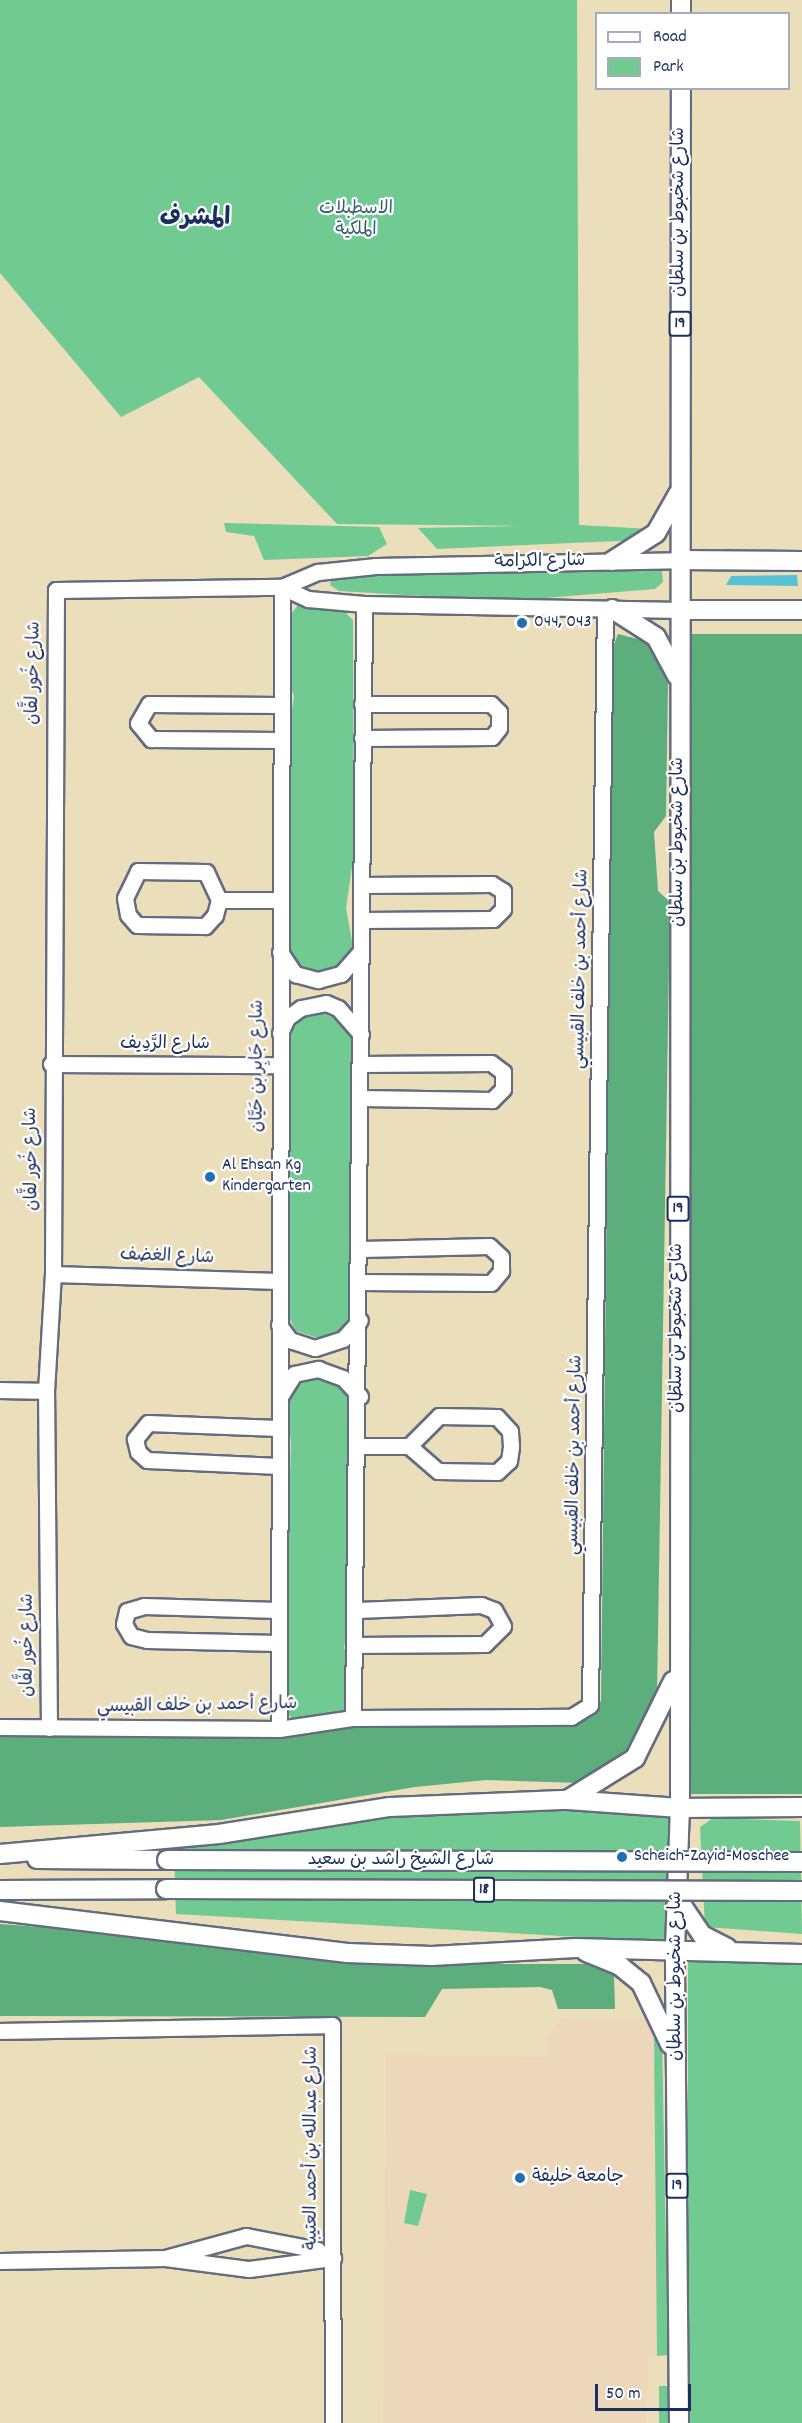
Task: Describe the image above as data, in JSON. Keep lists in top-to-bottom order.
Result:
{
  "streets": {
    "main road": [
      "شارع شخبوط بن سلطان",
      "19",
      "شارع الكرامة",
      "شارع الشيخ راشد بن سعيد",
      "18"
    ],
    "street": [
      "شارع خُور لفَّان",
      "شارع أحمد بن خلف القبيسي",
      "شارع الرَّدِيف",
      "شارع جَابِر بن حَيَّان",
      "شارع الغضف",
      "شارع عبدالله بن أحمد العتيبة"
    ]
  },
  "crossings": [
    ["شارع شخبوط بن سلطان", "شارع الكرامة"],
    ["شارع الكرامة", "شارع خُور لفَّان"],
    ["شارع الكرامة", "شارع أحمد بن خلف القبيسي"],
    ["شارع الكرامة", "شارع جَابِر بن حَيَّان"],
    ["شارع خُور لفَّان", "شارع أحمد بن خلف القبيسي"],
    ["شارع خُور لفَّان", "شارع الرَّدِيف"],
    ["شارع خُور لفَّان", "شارع الغضف"],
    ["شارع أحمد بن خلف القبيسي", "شارع جَابِر بن حَيَّان"],
    ["شارع الرَّدِيف", "شارع جَابِر بن حَيَّان"],
    ["شارع جَابِر بن حَيَّان", "شارع الغضف"]
  ],
  "districts": ["المشرف"],
  "parks": ["الاسطبلات الملكية"],
  "places": [
    "044, 043",
    "Al Ehsan Kg Kindergarten",
    "Scheich-Zayid-Moschee",
    "جامعة خليفة"
  ],
  "legend": ["Road", "Park"],
  "scale_bar": "50 m"
}
